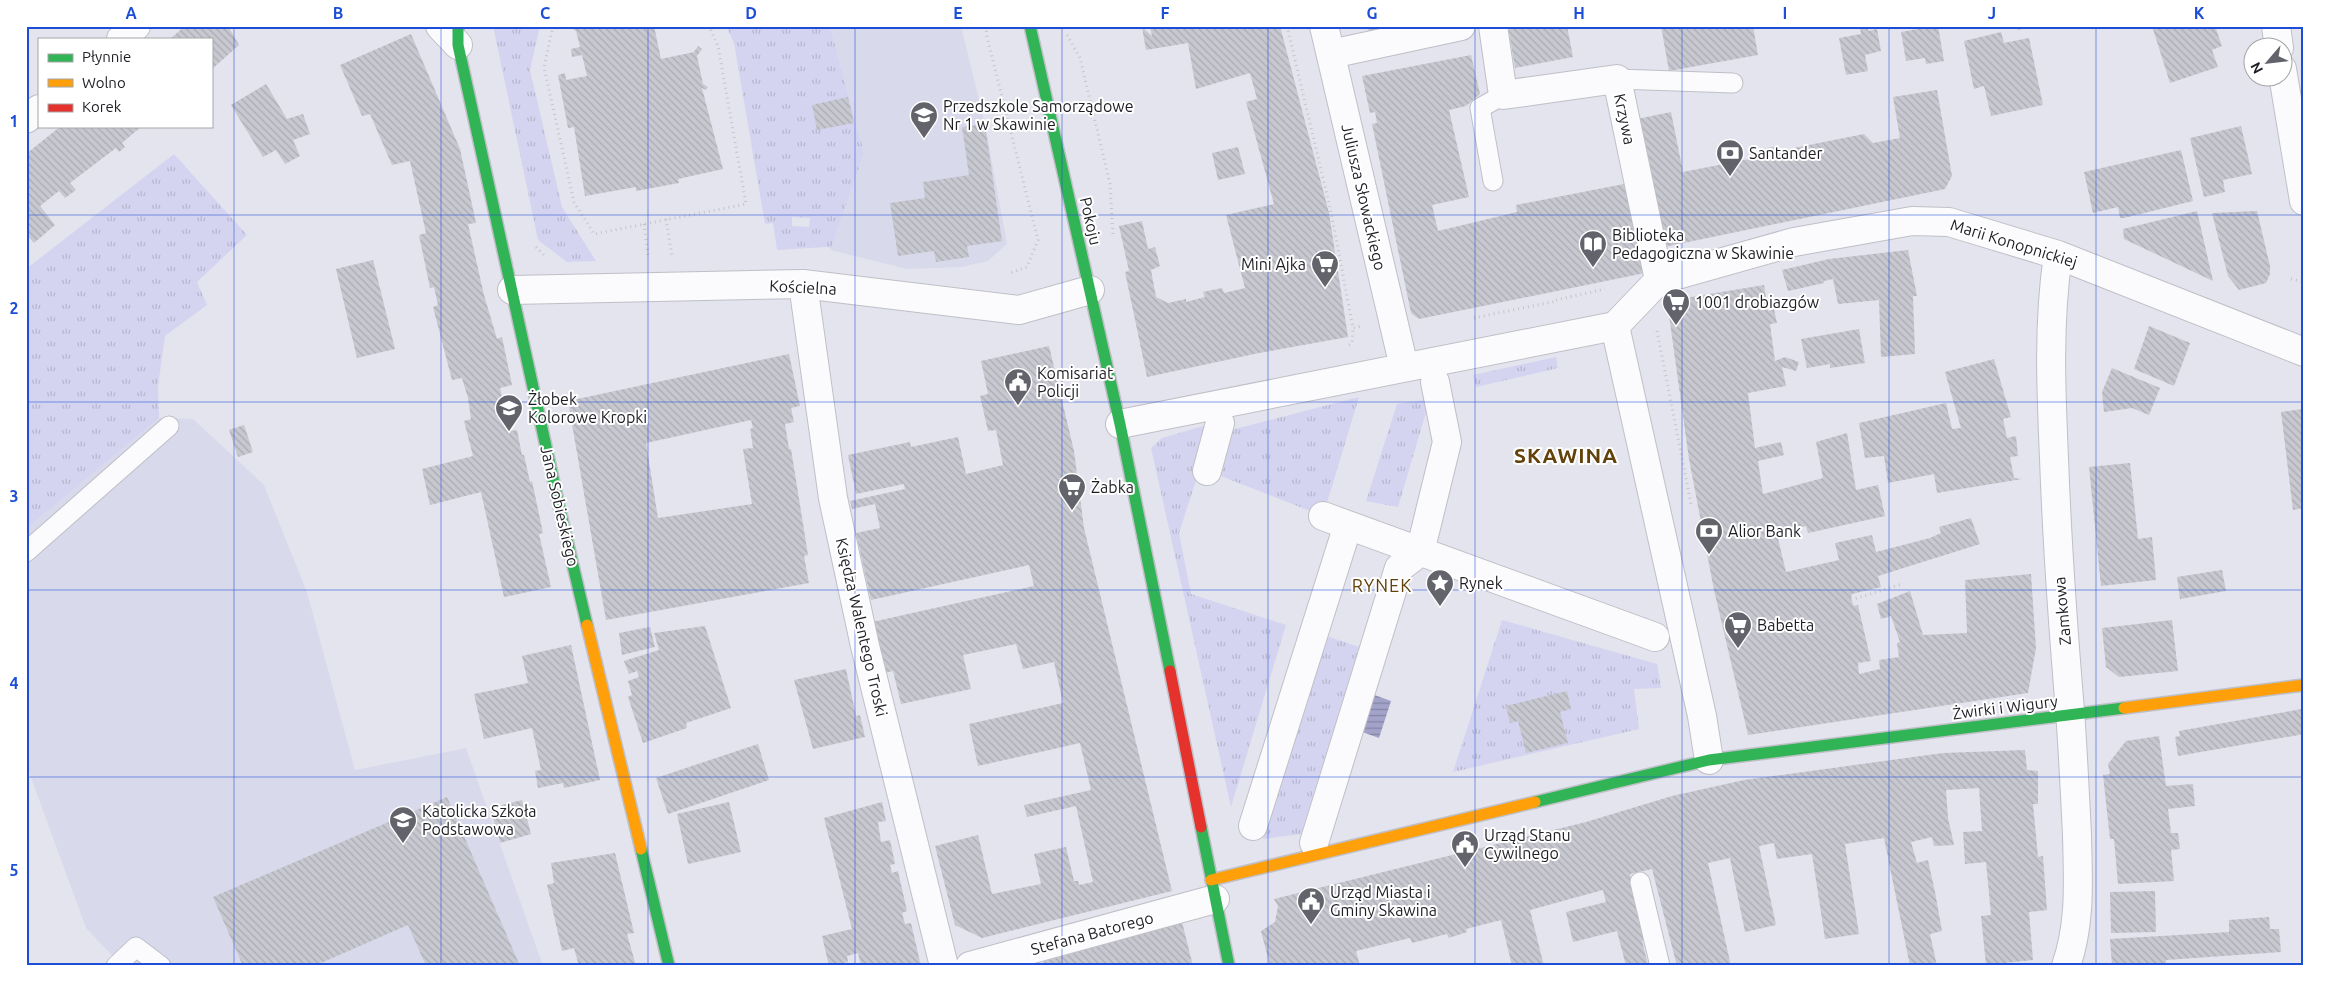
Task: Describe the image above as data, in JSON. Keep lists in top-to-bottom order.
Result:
{
  "streets": {
    "street": [
      "Krzywa",
      "Juliusza Słowackiego",
      "Pokoju",
      "Marii Konopnickiej",
      "Kościelna",
      "Jana Sobieskiego",
      "Zamkowa",
      "Księdza Walentego Troski",
      "Żwirki i Wigury",
      "Stefana Batorego"
    ]
  },
  "crossings": [
    ["Krzywa", "Marii Konopnickiej"],
    ["Pokoju", "Kościelna"],
    ["Marii Konopnickiej", "Zamkowa"],
    ["Kościelna", "Jana Sobieskiego"],
    ["Kościelna", "Księdza Walentego Troski"],
    ["Zamkowa", "Żwirki i Wigury"]
  ],
  "districts": ["SKAWINA", "RYNEK"],
  "places": {
    "school or university": ["Przedszkole Samorządowe Nr 1 w Skawinie", "Żłobek Kolorowe Kropki", "Katolicka Szkoła Podstawowa"],
    "bank": ["Santander", "Alior Bank"],
    "library": ["Biblioteka Pedagogiczna w Skawinie"],
    "supermarket": [
      "Mini Ajka",
      "1001 drobiazgów",
      "Żabka",
      "Babetta"
    ],
    "public building": ["Komisariat Policji", "Urząd Stanu Cywilnego", "Urząd Miasta i Gminy Skawina"],
    "place": ["Rynek"]
  },
  "legend": ["Płynnie", "Wolno", "Korek"],
  "north": "bottom left",
  "grid": {
    "columns": [
      "A",
      "B",
      "C",
      "D",
      "E",
      "F",
      "G",
      "H",
      "I",
      "J",
      "K"
    ],
    "rows": [
      "1",
      "2",
      "3",
      "4",
      "5"
    ]
  }
}
